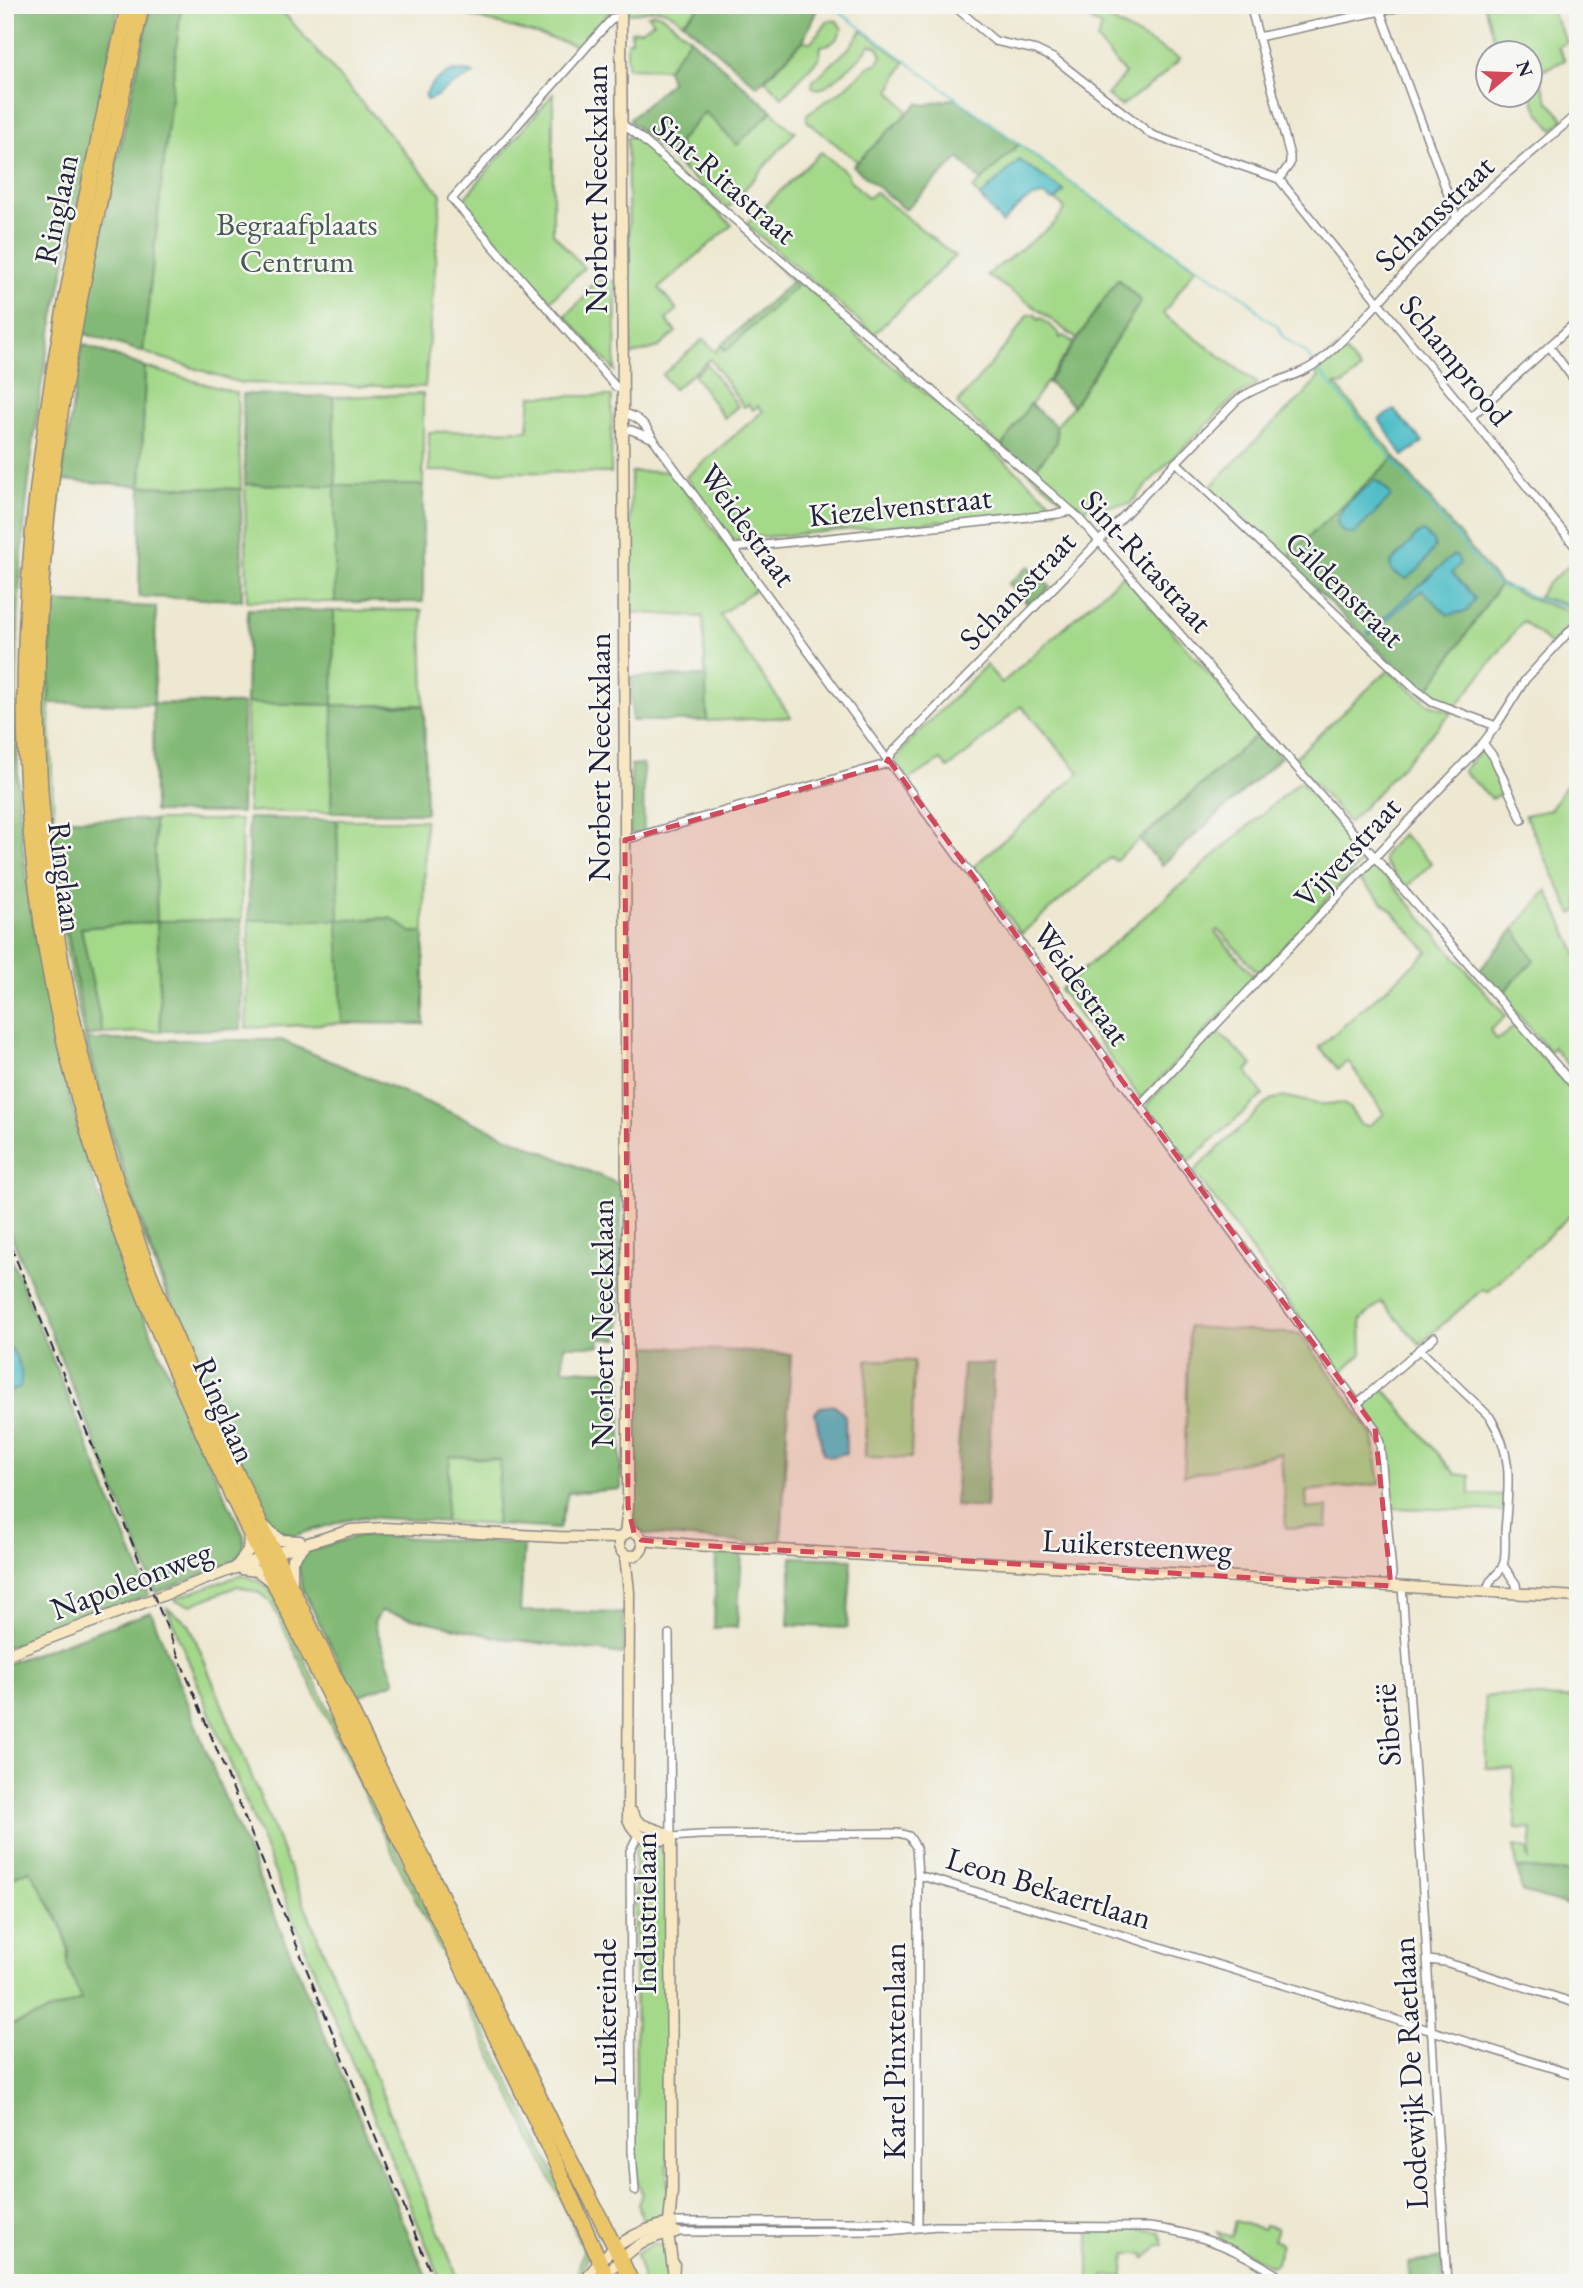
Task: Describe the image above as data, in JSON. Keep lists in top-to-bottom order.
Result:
{
  "streets": {
    "highway": ["Ringlaan"],
    "main road": [
      "Norbert Neeckxlaan",
      "Luikersteenweg",
      "Napoleonweg",
      "Industrielaan",
      "Luikereinde"
    ],
    "street": [
      "Sint-Ritastraat",
      "Schansstraat",
      "Schamprood",
      "Kiezelvenstraat",
      "Weidestraat",
      "Gildenstraat",
      "Vijverstraat",
      "Siberië",
      "Leon Bekaertlaan",
      "Karel Pinxtenlaan",
      "Lodewijk De Raetlaan"
    ]
  },
  "crossings": [
    ["Sint-Ritastraat", "Norbert Neeckxlaan"],
    ["Sint-Ritastraat", "Schansstraat"],
    ["Sint-Ritastraat", "Kiezelvenstraat"],
    ["Sint-Ritastraat", "Vijverstraat"],
    ["Norbert Neeckxlaan", "Schansstraat"],
    ["Norbert Neeckxlaan", "Weidestraat"],
    ["Norbert Neeckxlaan", "Luikersteenweg"],
    ["Norbert Neeckxlaan", "Luikereinde"],
    ["Ringlaan", "Luikersteenweg"],
    ["Ringlaan", "Napoleonweg"],
    ["Schansstraat", "Schamprood"],
    ["Schansstraat", "Weidestraat"],
    ["Schansstraat", "Gildenstraat"],
    ["Kiezelvenstraat", "Weidestraat"],
    ["Weidestraat", "Vijverstraat"],
    ["Weidestraat", "Luikersteenweg"],
    ["Weidestraat", "Siberië"],
    ["Gildenstraat", "Vijverstraat"],
    ["Luikersteenweg", "Napoleonweg"],
    ["Luikersteenweg", "Siberië"],
    ["Siberië", "Lodewijk De Raetlaan"],
    ["Leon Bekaertlaan", "Industrielaan"],
    ["Leon Bekaertlaan", "Karel Pinxtenlaan"],
    ["Leon Bekaertlaan", "Lodewijk De Raetlaan"]
  ],
  "parks": ["Begraafplaats Centrum"],
  "north": "right"
}
